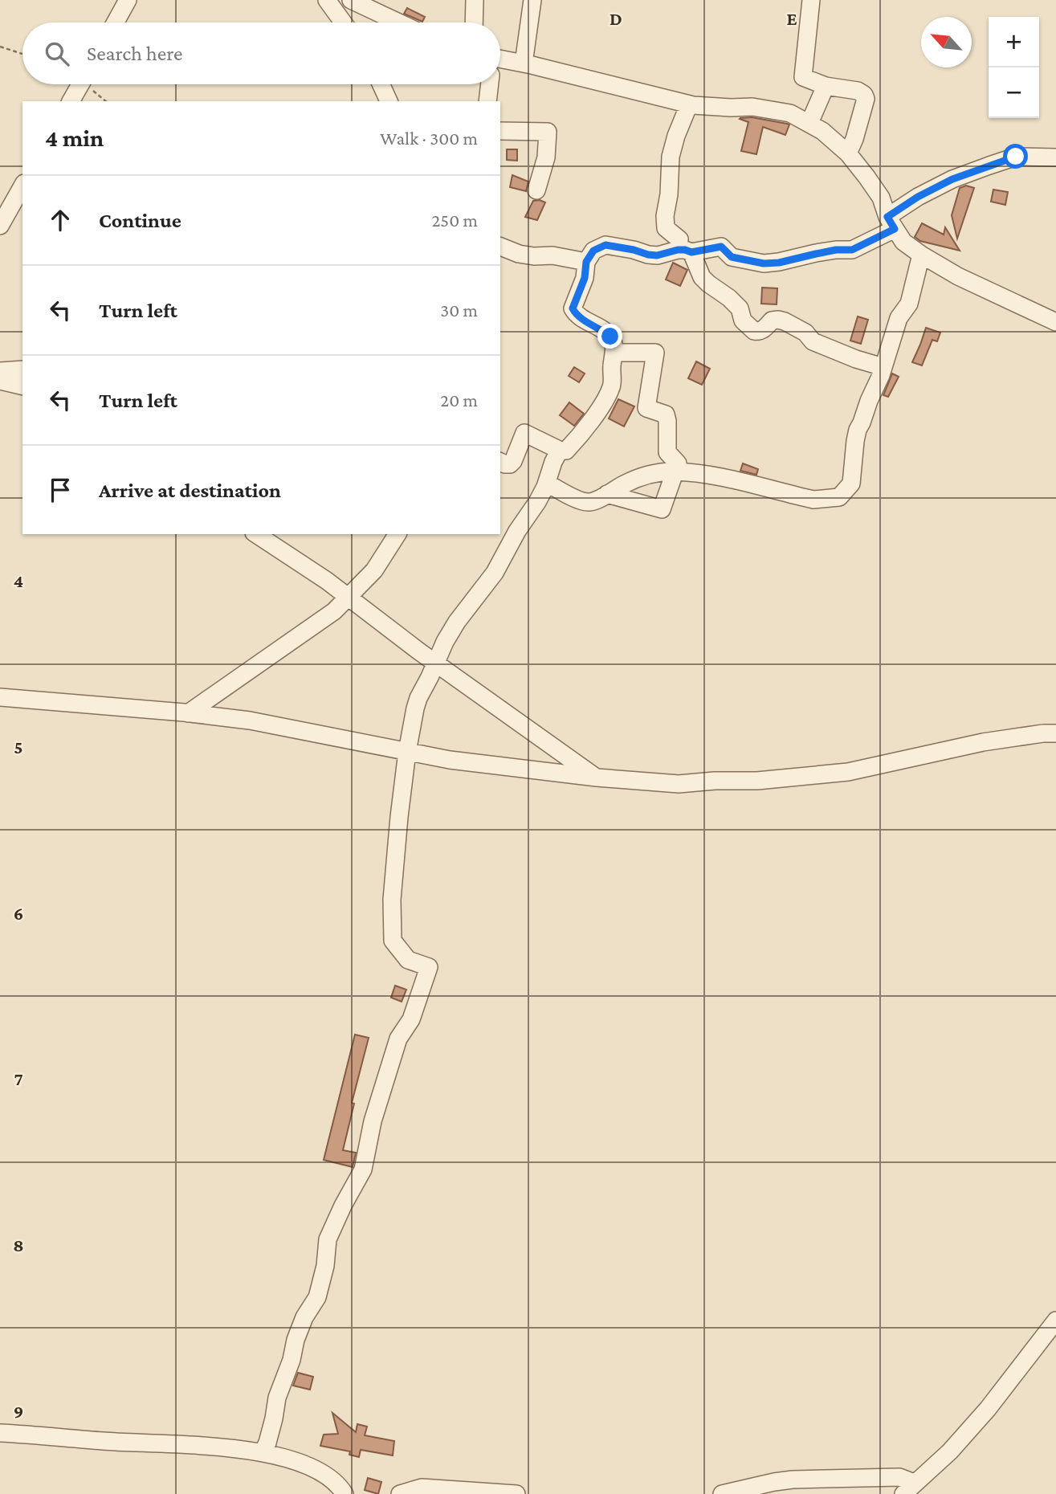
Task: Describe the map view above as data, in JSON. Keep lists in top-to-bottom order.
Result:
{
  "north": "top left",
  "page": {
    "map_buttons": ["+", "−"],
    "search": "Search here",
    "heading": ["4 min", "Walk · 300 m"],
    "list": [
      ["Continue", "250 m"],
      ["Turn left", "30 m"],
      ["Turn left", "20 m"],
      "Arrive at destination"
    ]
  },
  "grid": {
    "columns": ["D", "E"],
    "rows": [
      "4",
      "5",
      "6",
      "7",
      "8",
      "9"
    ]
  }
}
